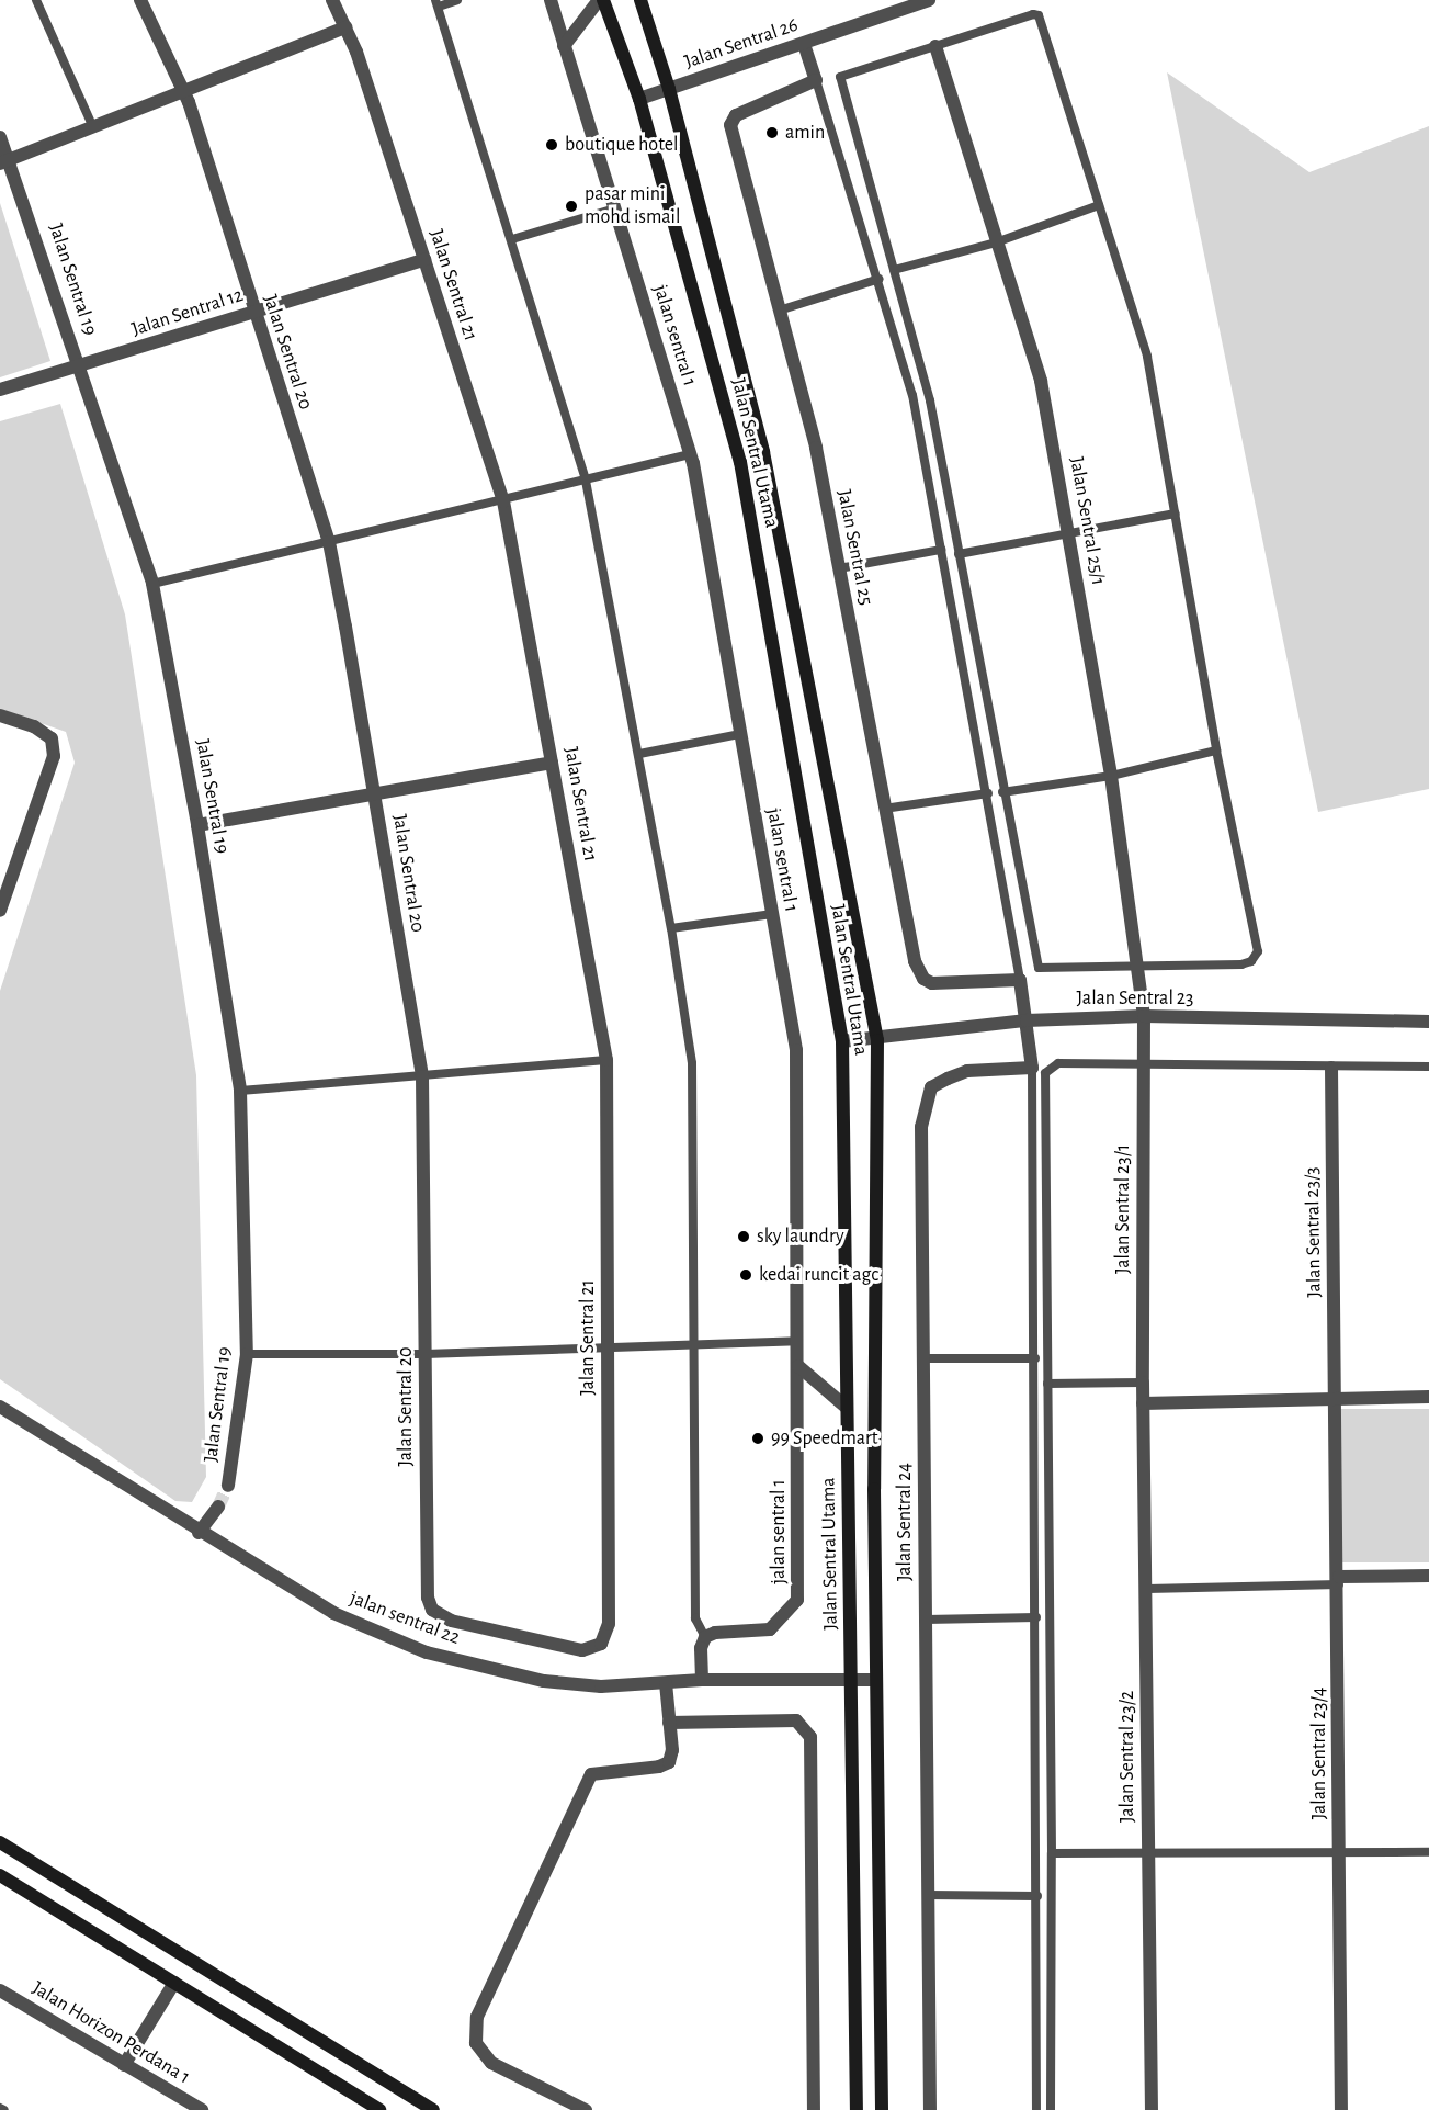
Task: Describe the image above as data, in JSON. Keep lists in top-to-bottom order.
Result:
{
  "streets": {
    "street": [
      "Jalan Sentral 26",
      "Jalan Sentral 19",
      "Jalan Sentral 21",
      "Jalan Sentral 12",
      "jalan sentral 1",
      "Jalan Sentral 20",
      "Jalan Sentral Utama",
      "Jalan Sentral 25/1",
      "Jalan Sentral 25",
      "Jalan Sentral 23",
      "Jalan Sentral 23/1",
      "Jalan Sentral 23/3",
      "Jalan Sentral 24",
      "jalan sentral 22",
      "Jalan Sentral 23/4",
      "Jalan Sentral 23/2",
      "Jalan Horizon Perdana 1"
    ]
  },
  "crossings": [
    ["Jalan Sentral 26", "Jalan Sentral Utama"],
    ["Jalan Sentral 19", "Jalan Sentral 12"],
    ["Jalan Sentral 21", "Jalan Sentral 12"],
    ["Jalan Sentral 21", "Jalan Sentral 20"],
    ["Jalan Sentral 12", "Jalan Sentral 20"],
    ["Jalan Sentral Utama", "Jalan Sentral 23"],
    ["Jalan Sentral Utama", "jalan sentral 22"],
    ["Jalan Sentral 25/1", "Jalan Sentral 23"],
    ["Jalan Sentral 25/1", "Jalan Sentral 23/1"],
    ["Jalan Sentral 23", "Jalan Sentral 23/1"],
    ["Jalan Sentral 23/1", "Jalan Sentral 23/2"],
    ["Jalan Sentral 23/3", "Jalan Sentral 23/4"]
  ],
  "places": [
    "amin",
    "boutique hotel",
    "pasar mini mohd ismail",
    "sky laundry",
    "kedai runcit agc",
    "99 Speedmart"
  ]
}
